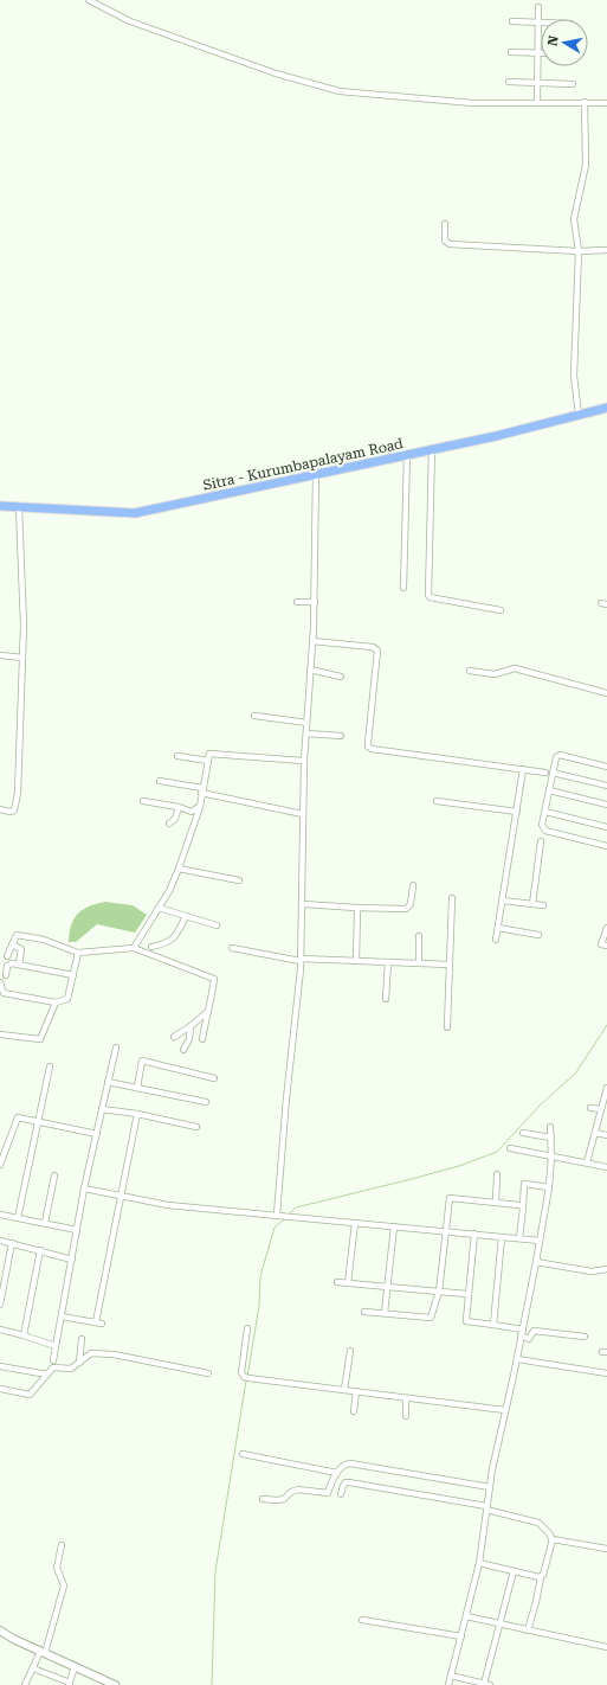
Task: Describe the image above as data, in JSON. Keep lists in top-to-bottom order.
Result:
{
  "streets": {
    "main road": ["Sitra - Kurumbapalayam Road"]
  },
  "north": "left"
}
